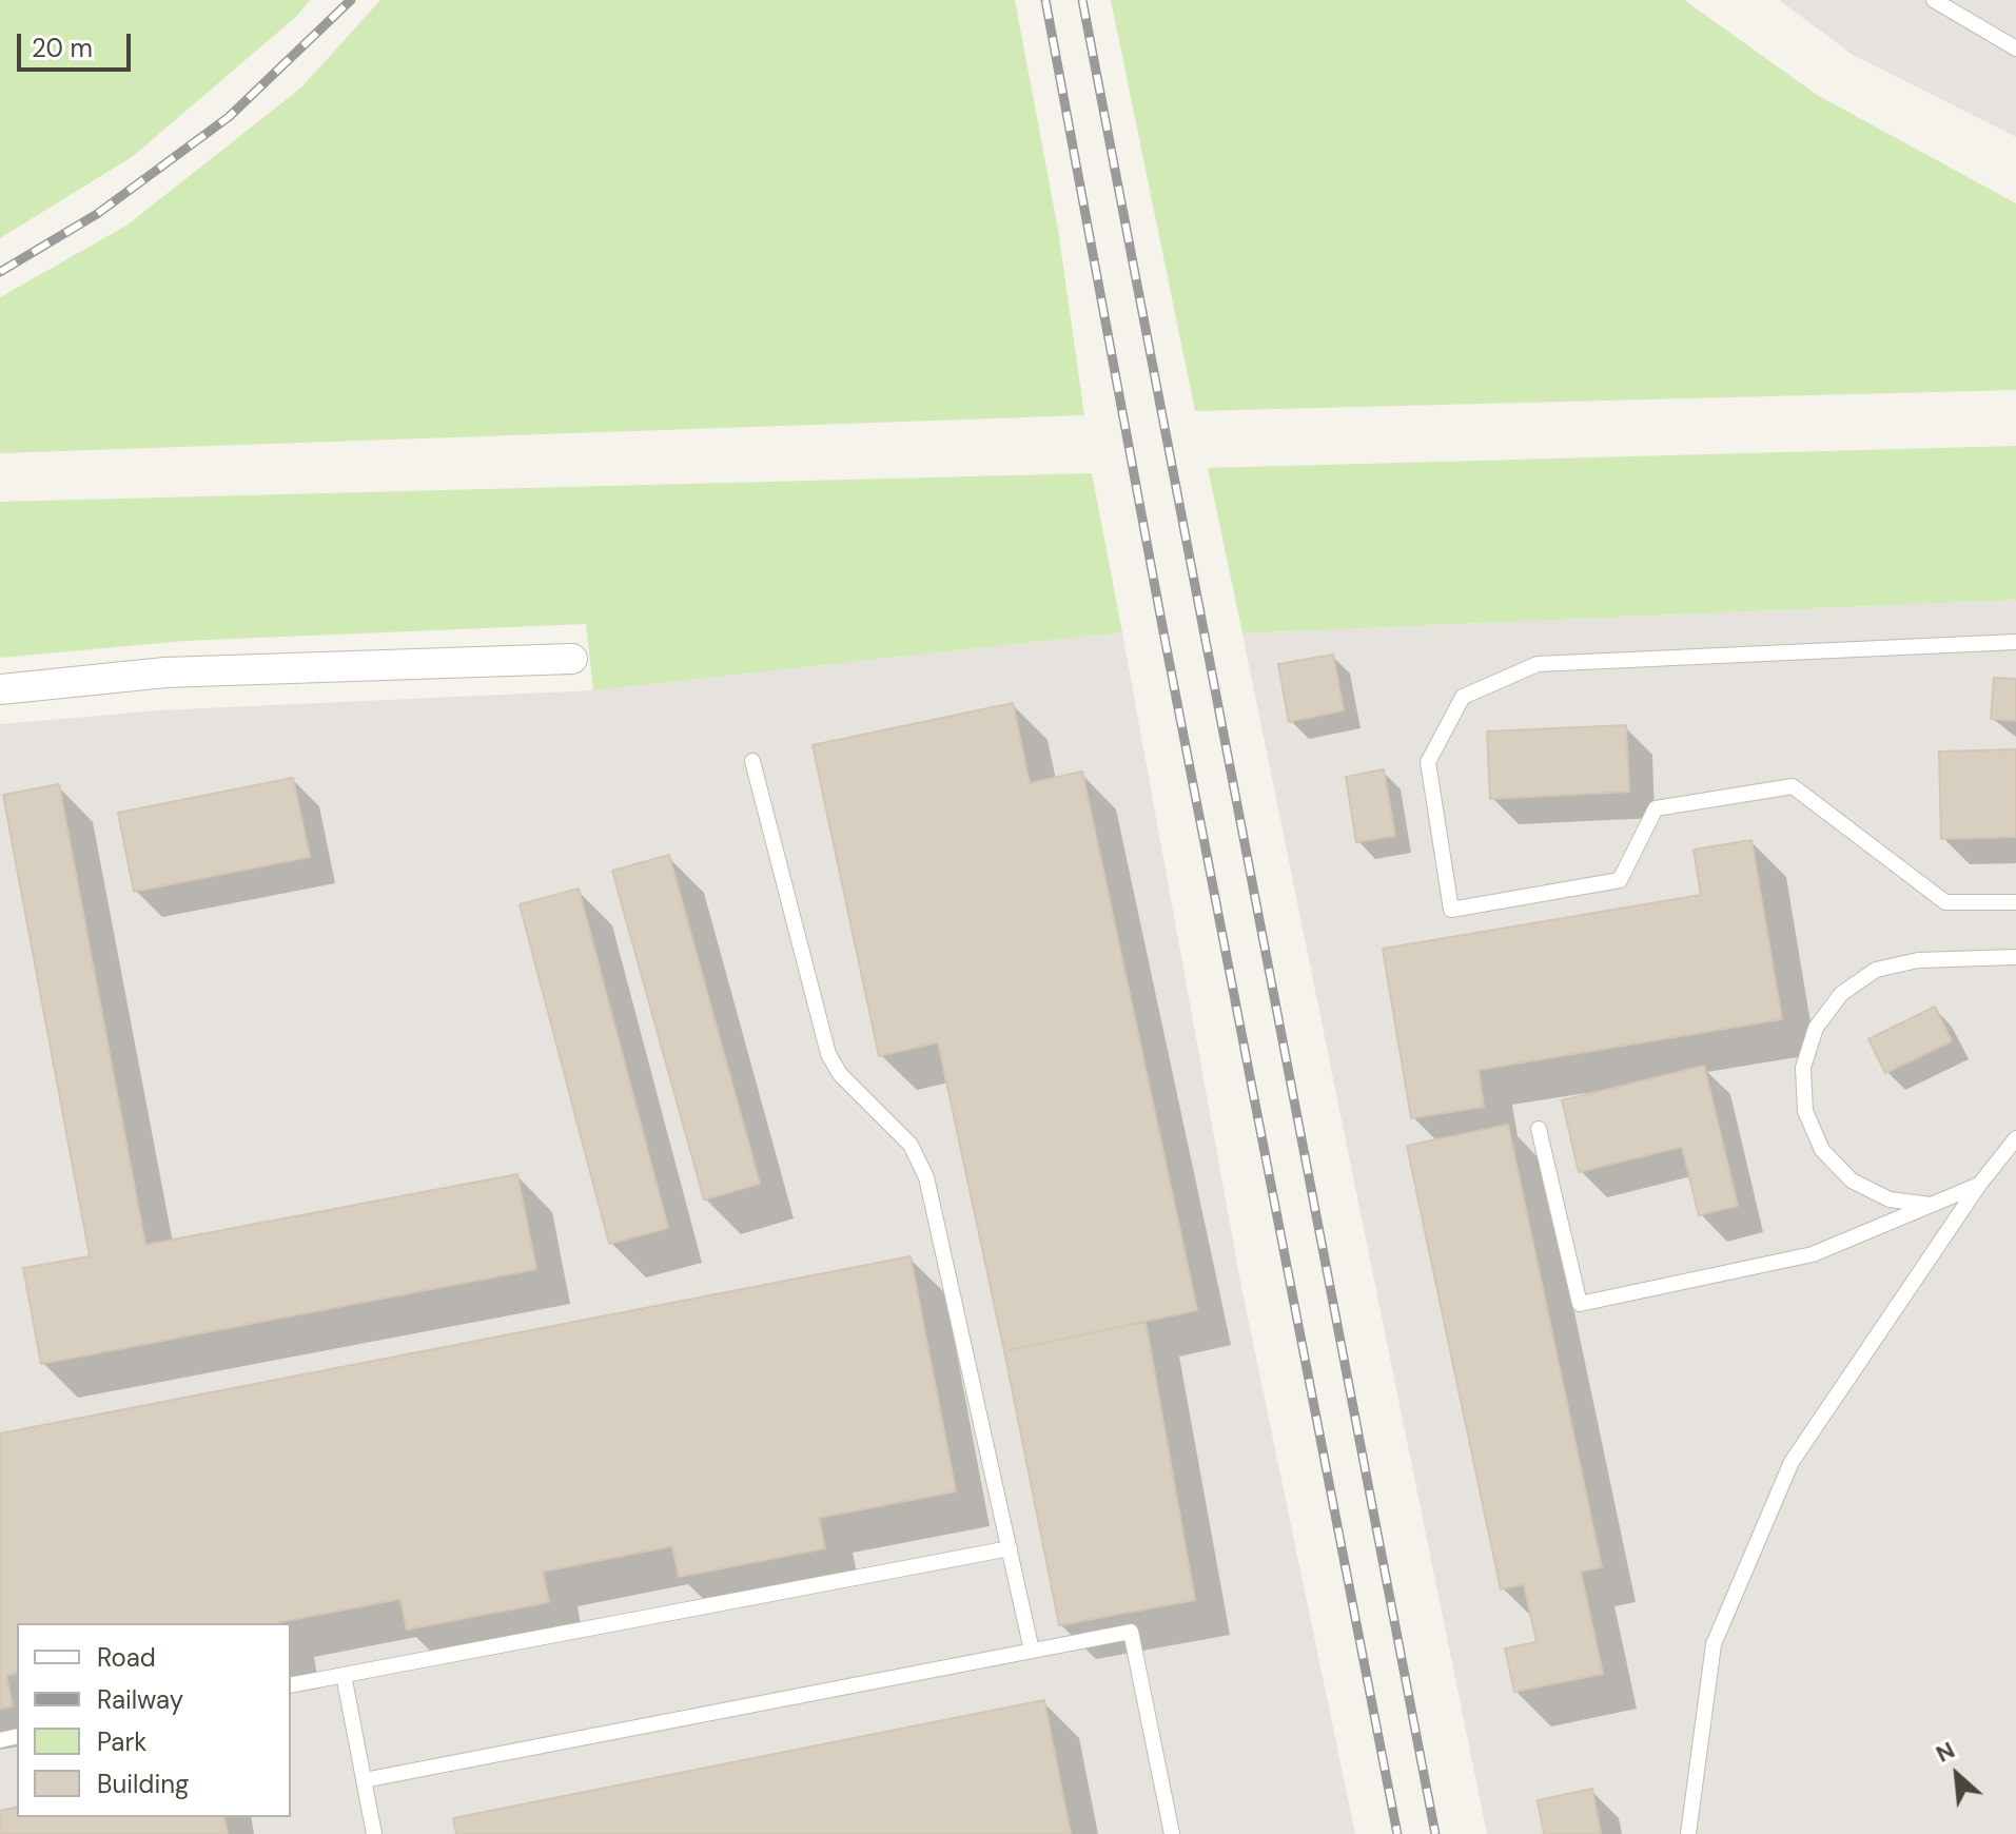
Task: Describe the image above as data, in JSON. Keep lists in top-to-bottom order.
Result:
{
  "legend": [
    "Road",
    "Railway",
    "Park",
    "Building"
  ],
  "scale_bar": "20 m",
  "north": "top left"
}
